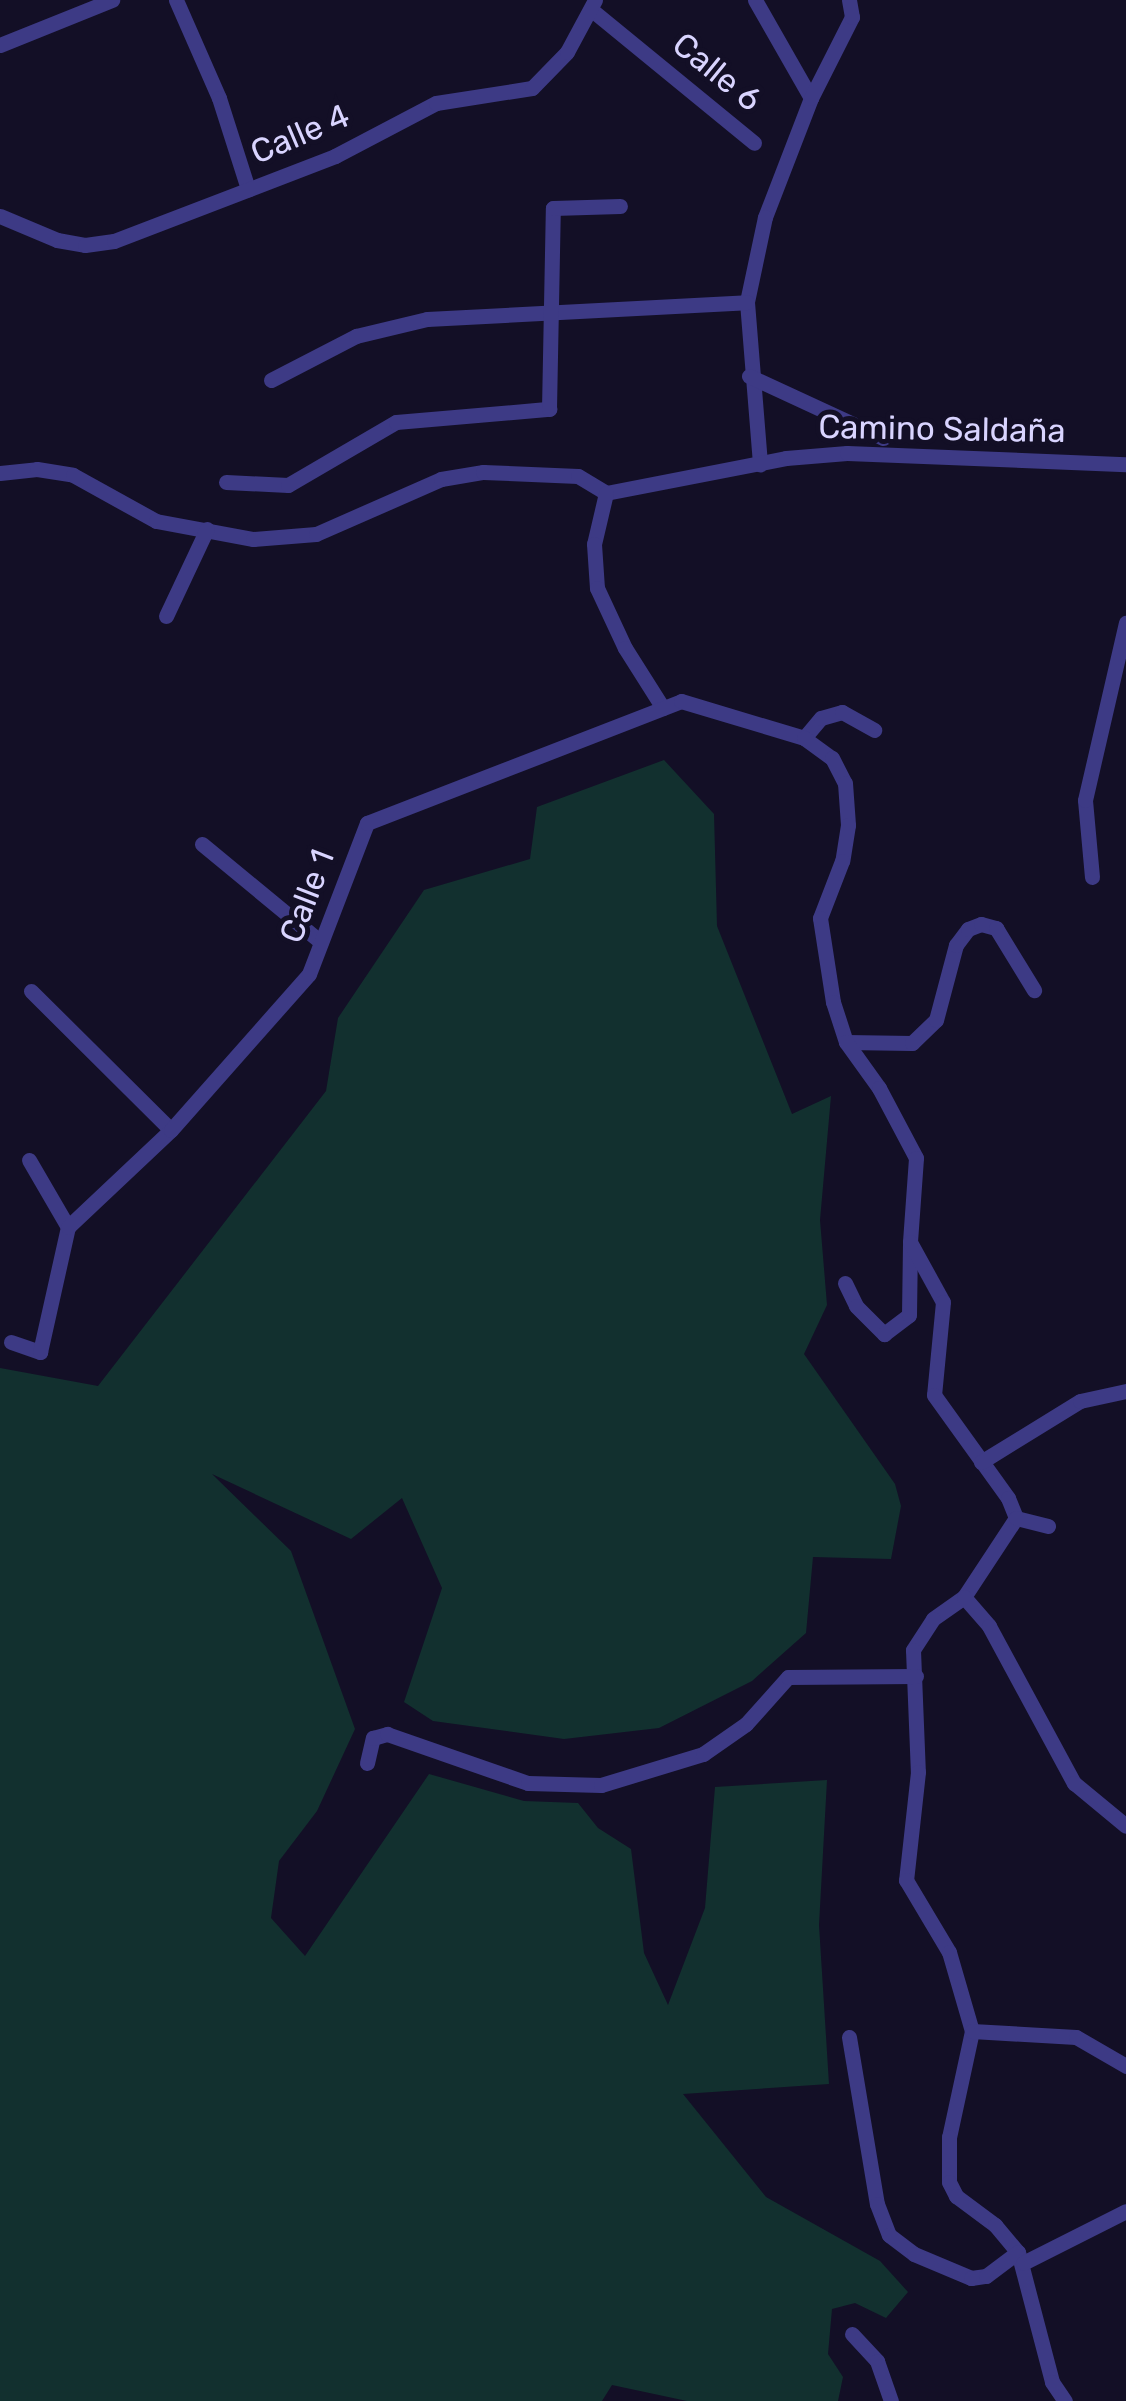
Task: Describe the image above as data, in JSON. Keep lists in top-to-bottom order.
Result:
{
  "streets": {
    "street": [
      "Calle 6",
      "Calle 4",
      "Camino Saldaña",
      "Calle 1"
    ]
  },
  "crossings": [
    ["Calle 6", "Calle 4"]
  ]
}
